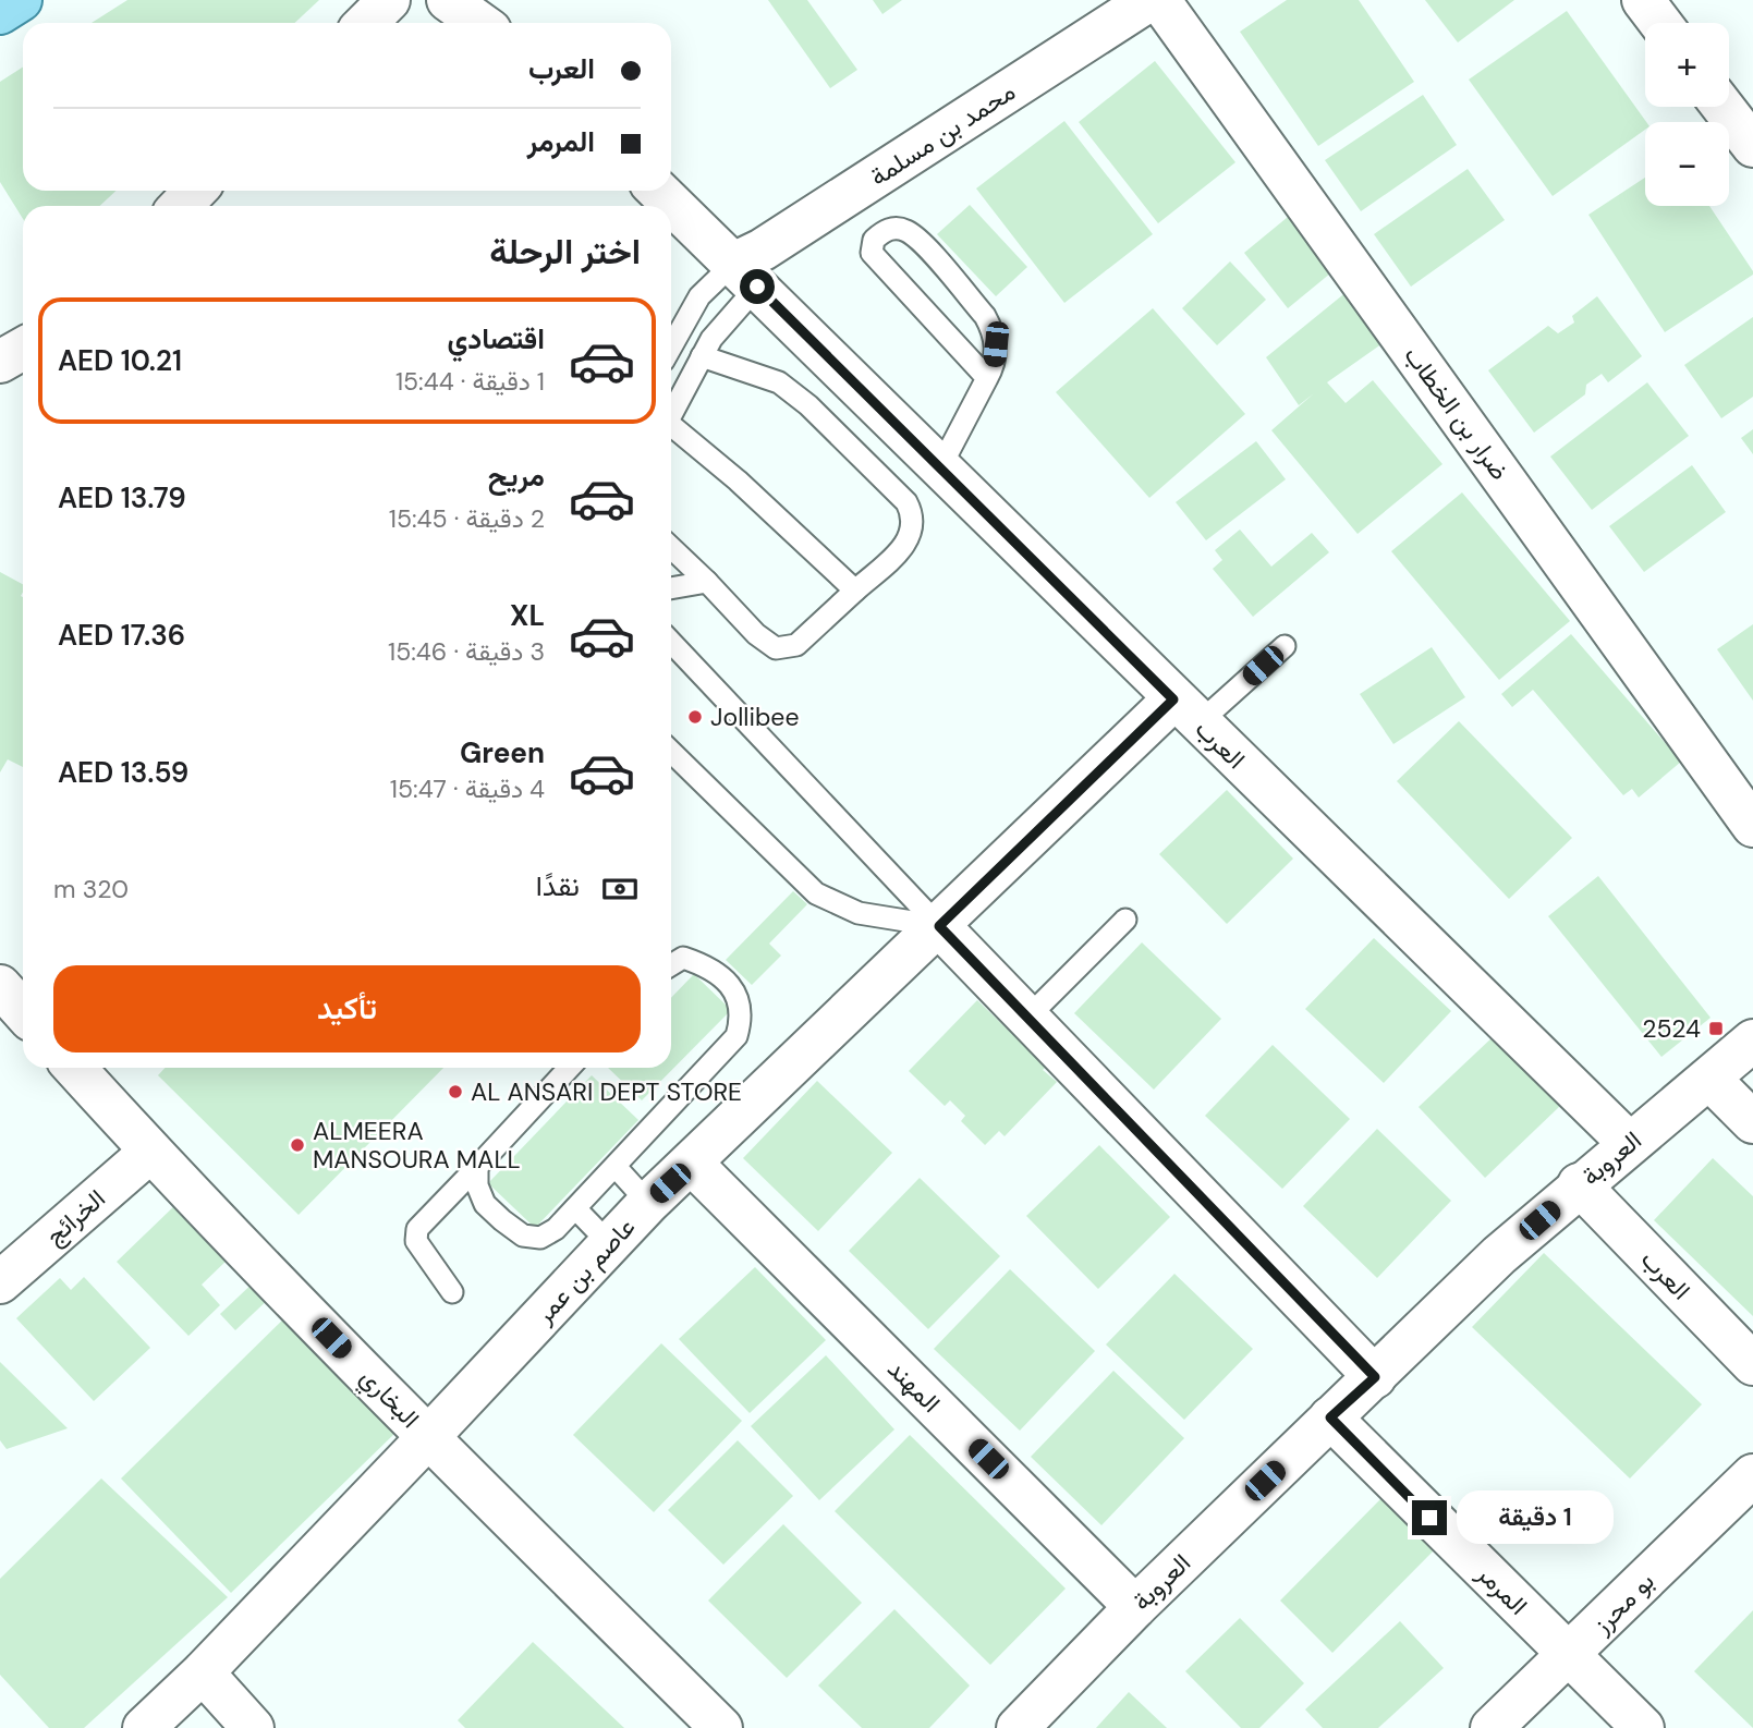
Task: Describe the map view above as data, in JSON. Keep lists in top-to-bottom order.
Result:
{
  "streets": {
    "street": [
      "محمد بن مسلمة",
      "ضرار بن الخطاب",
      "العرب",
      "العروبة",
      "الخرائج",
      "عاصم بن عمر",
      "المهند",
      "البخاري",
      "المرمر",
      "بو محرز"
    ]
  },
  "crossings": [
    ["محمد بن مسلمة", "العرب"],
    ["العرب", "العروبة"],
    ["العرب", "عاصم بن عمر"],
    ["العروبة", "المهند"],
    ["العروبة", "المرمر"],
    ["الخرائج", "البخاري"],
    ["عاصم بن عمر", "المهند"],
    ["عاصم بن عمر", "البخاري"],
    ["المرمر", "بو محرز"]
  ],
  "places": {
    "other": ["Jollibee", "AL ANSARI DEPT STORE", "ALMEERA MANSOURA MALL"],
    "transit": ["2524"]
  },
  "page": {
    "map_buttons": ["+", "−"],
    "banner": ["العرب", "المرمر"],
    "heading": "اختر الرحلة",
    "list": [
      {
        "name": "اقتصادي",
        "note": "1 دقيقة · 15:44",
        "value": "AED 10.21"
      },
      {
        "name": "مريح",
        "note": "2 دقيقة · 15:45",
        "value": "AED 13.79"
      },
      {
        "name": "XL",
        "note": "3 دقيقة · 15:46",
        "value": "AED 17.36"
      },
      {
        "name": "Green",
        "note": "4 دقيقة · 15:47",
        "value": "AED 13.59"
      }
    ],
    "pay": ["نقدًا", "320 m"],
    "buttons": "تأكيد",
    "bubble": "1 دقيقة"
  }
}
